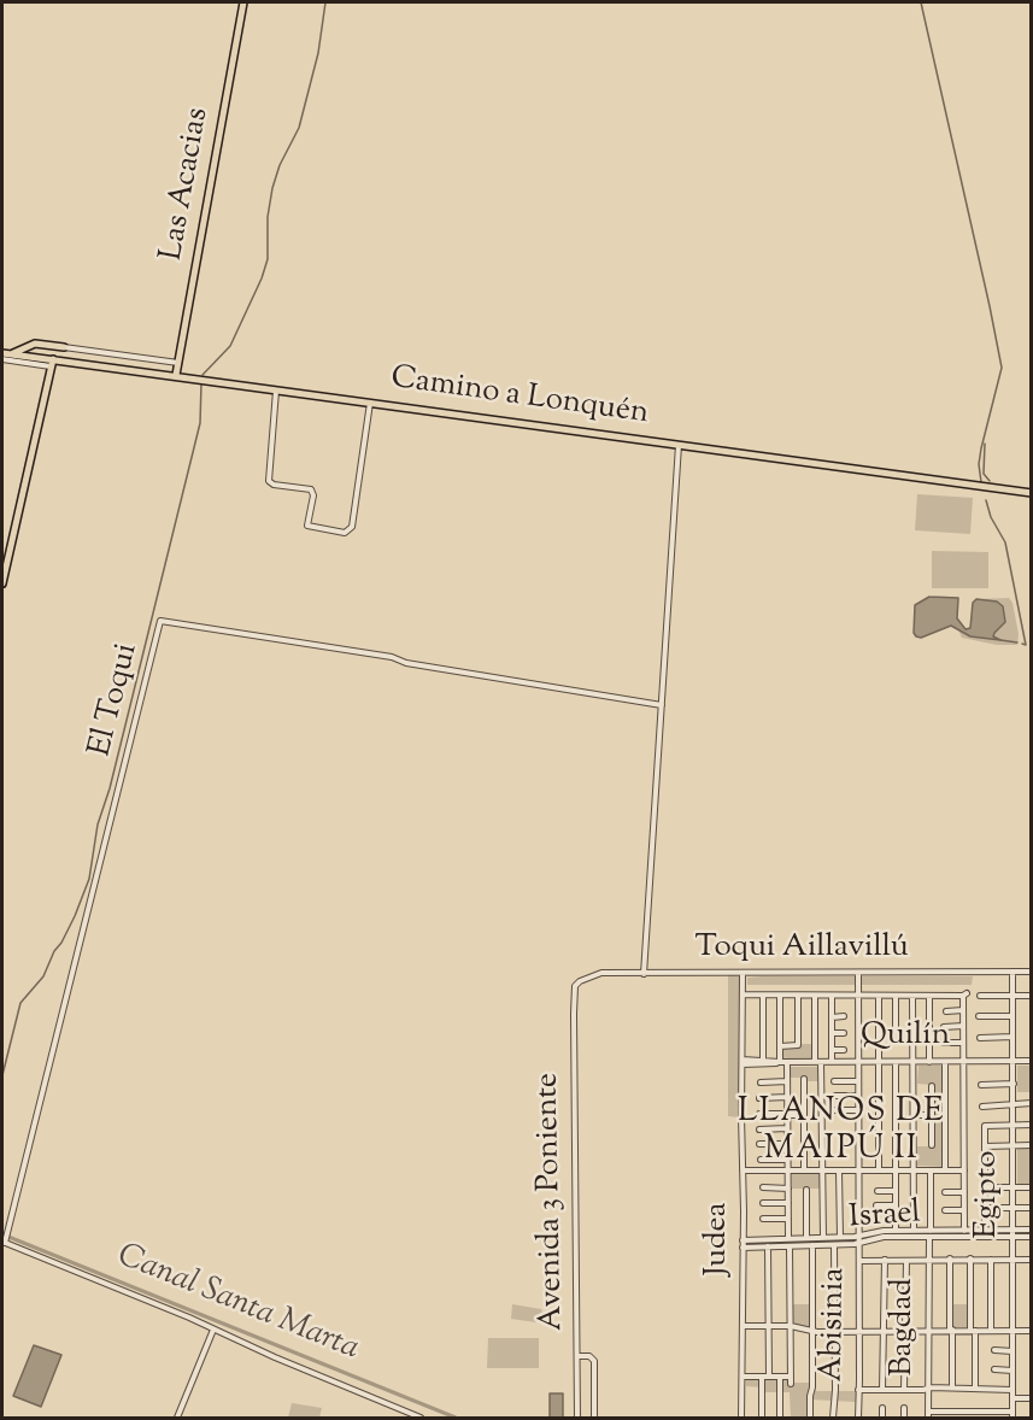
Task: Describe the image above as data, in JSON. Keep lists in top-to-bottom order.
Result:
{
  "streets": {
    "main road": ["Las Acacias", "Camino a Lonquén"],
    "street": [
      "El Toqui",
      "Toqui Aillavillú",
      "Quilín",
      "Egipto",
      "Avenida 3 Poniente",
      "Israel",
      "Judea",
      "Abisinia",
      "Bagdad"
    ]
  },
  "crossings": [
    ["Las Acacias", "Camino a Lonquén"],
    ["Toqui Aillavillú", "Egipto"],
    ["Toqui Aillavillú", "Avenida 3 Poniente"],
    ["Toqui Aillavillú", "Judea"],
    ["Toqui Aillavillú", "Abisinia"],
    ["Quilín", "Egipto"],
    ["Quilín", "Judea"],
    ["Quilín", "Abisinia"],
    ["Egipto", "Israel"],
    ["Israel", "Judea"],
    ["Israel", "Abisinia"],
    ["Israel", "Bagdad"]
  ],
  "districts": ["LLANOS DE MAIPÚ II"],
  "water": ["Canal Santa Marta"]
}
